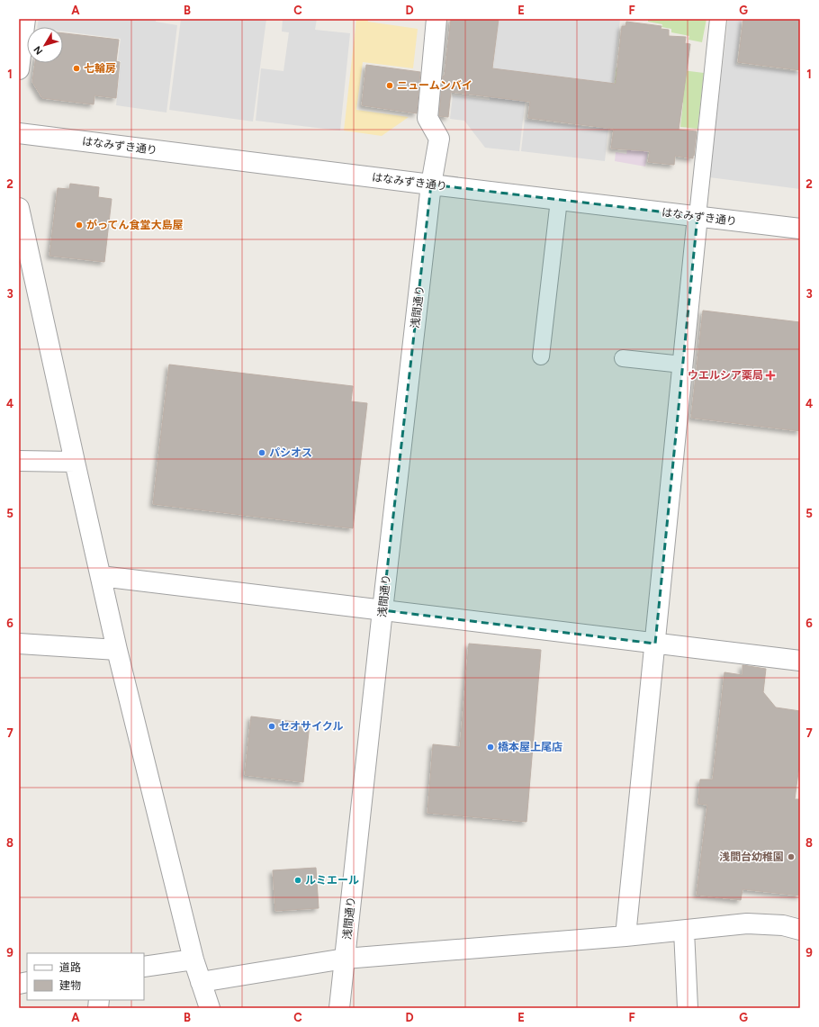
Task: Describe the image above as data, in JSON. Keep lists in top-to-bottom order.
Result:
{
  "streets": {
    "street": ["はなみずき通り", "浅間通り"]
  },
  "crossings": [
    ["はなみずき通り", "浅間通り"]
  ],
  "places": {
    "other": [
      "七輪房",
      "ニュームンバイ",
      "がってん食堂大島屋",
      "パシオス",
      "セオサイクル",
      "橋本屋上尾店",
      "浅間台幼稚園",
      "ルミエール"
    ],
    "health": ["ウエルシア薬局"]
  },
  "legend": ["道路", "建物"],
  "north": "bottom left",
  "grid": {
    "columns": [
      "A",
      "B",
      "C",
      "D",
      "E",
      "F",
      "G"
    ],
    "rows": [
      "1",
      "2",
      "3",
      "4",
      "5",
      "6",
      "7",
      "8",
      "9"
    ]
  }
}
